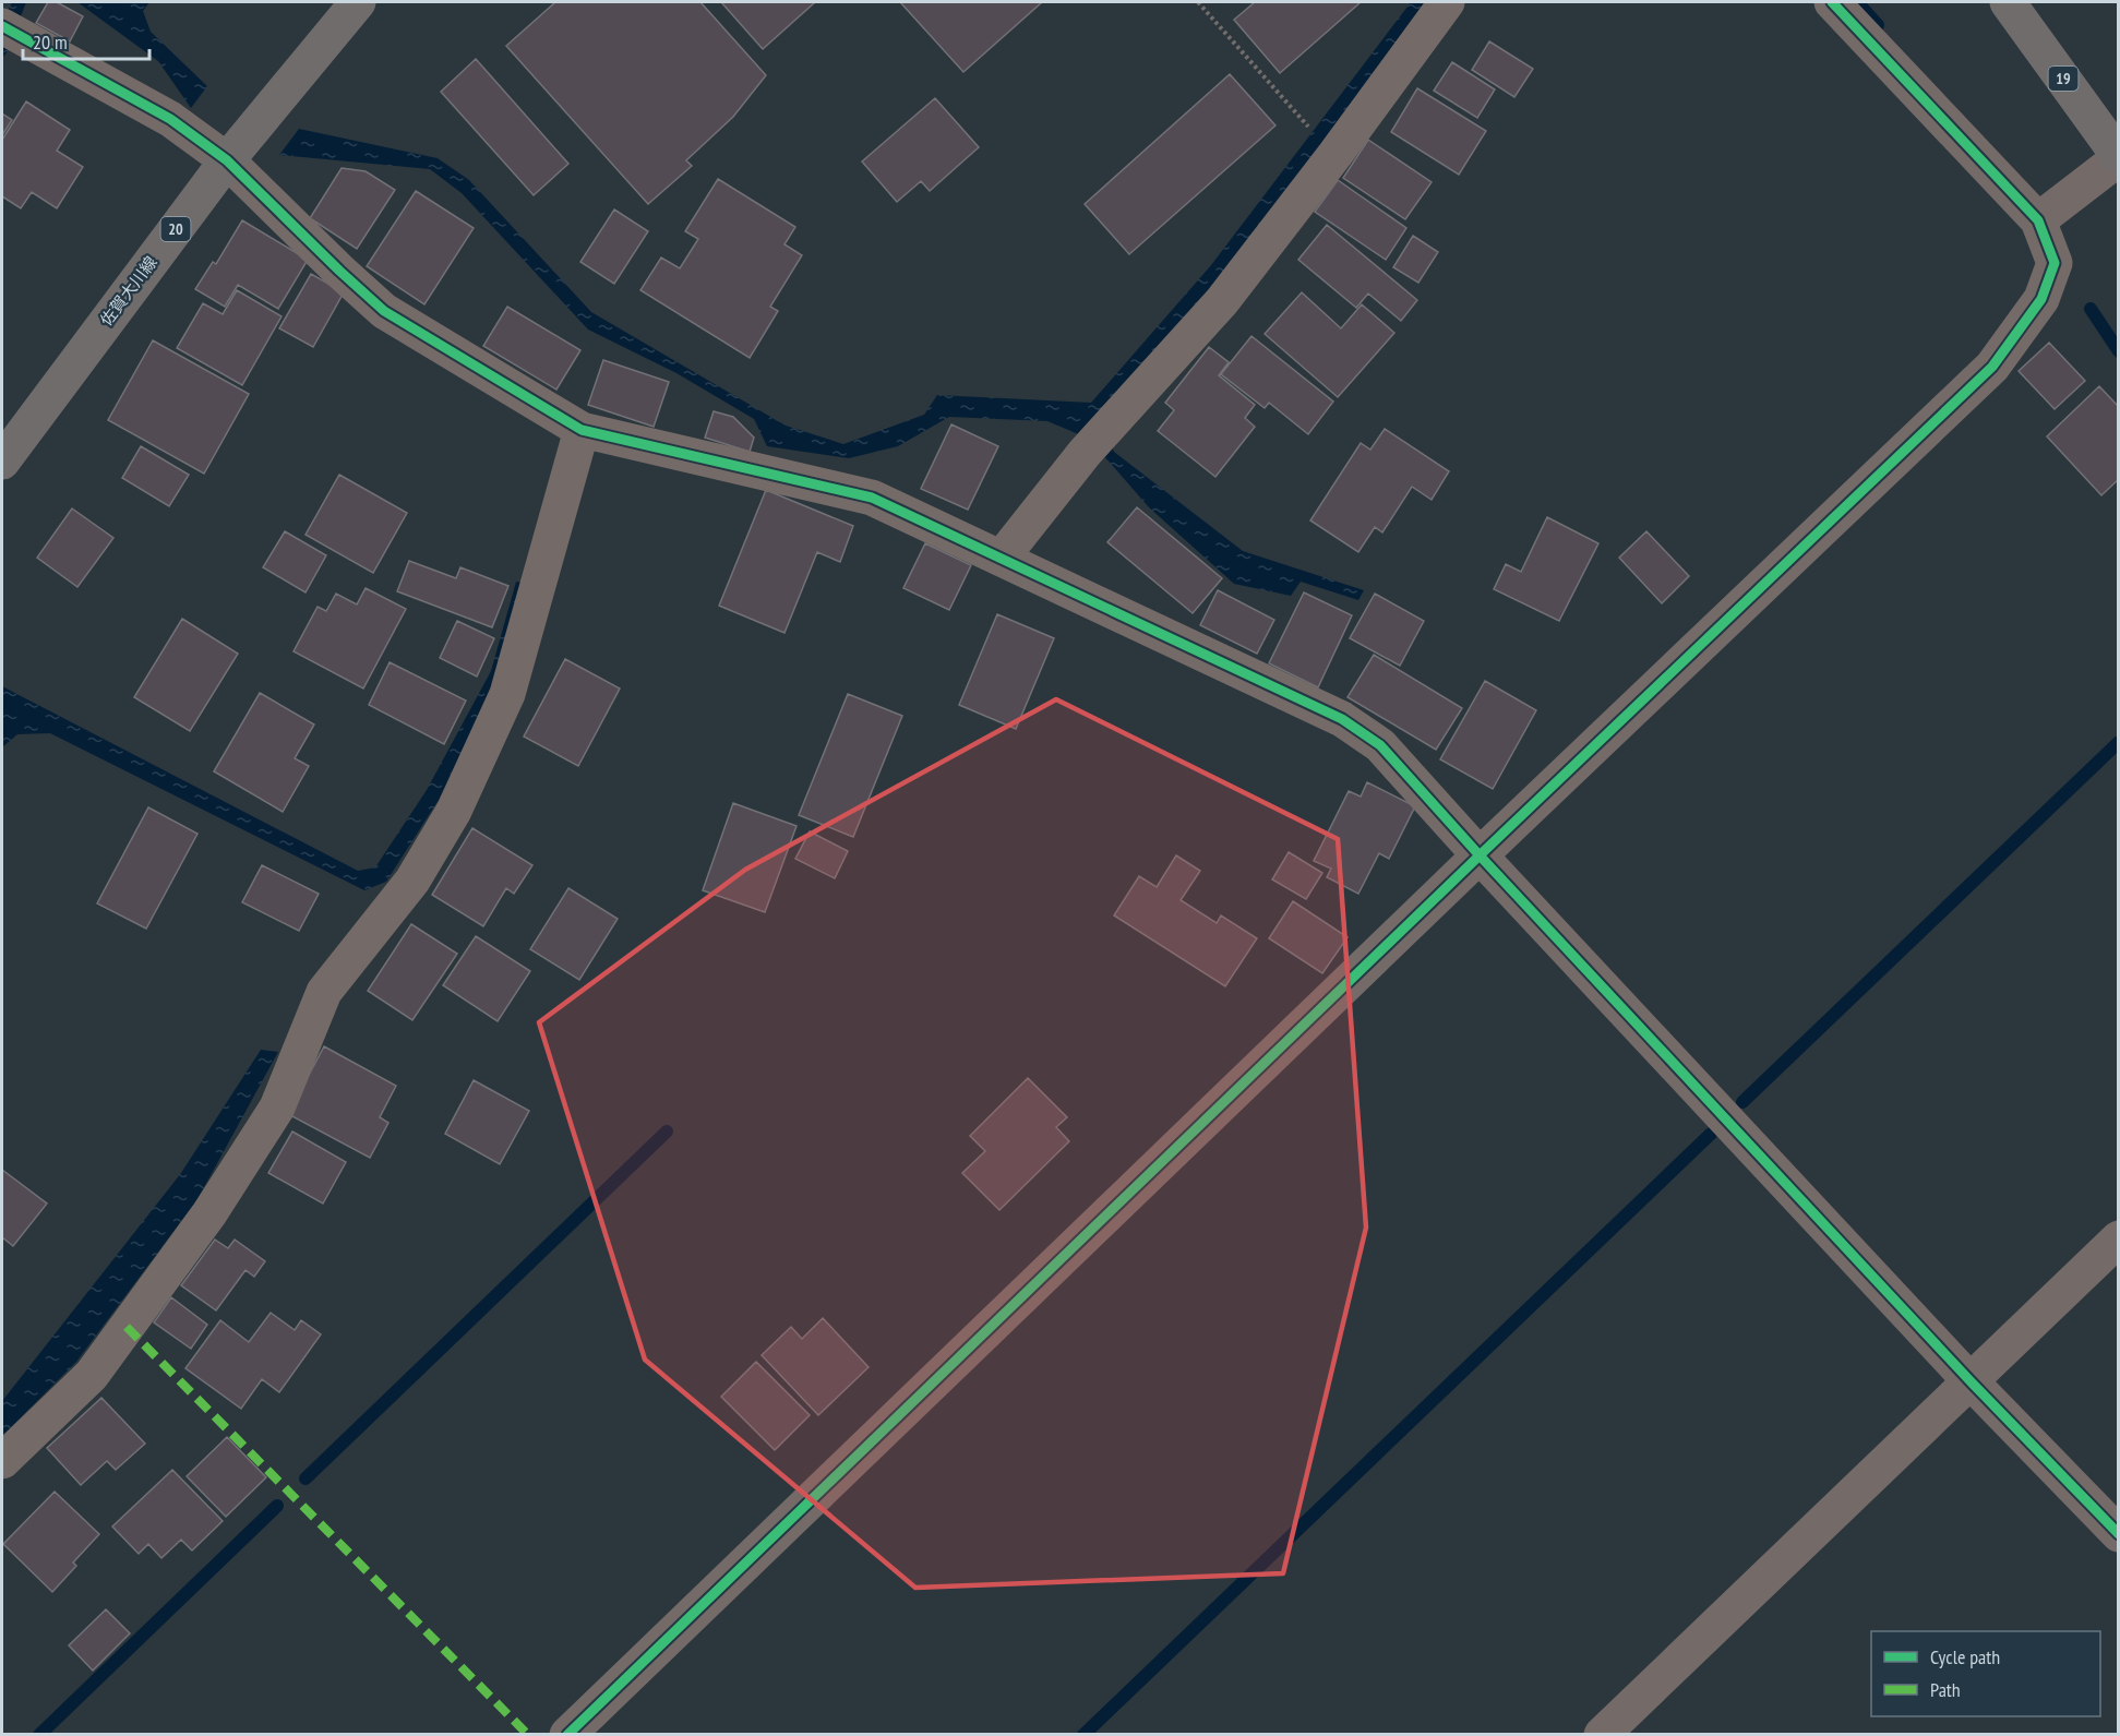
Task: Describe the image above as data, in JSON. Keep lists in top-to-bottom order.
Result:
{
  "streets": {
    "main road": ["19", "20", "佐賀大川線"]
  },
  "legend": ["Cycle path", "Path"],
  "scale_bar": "20 m"
}
